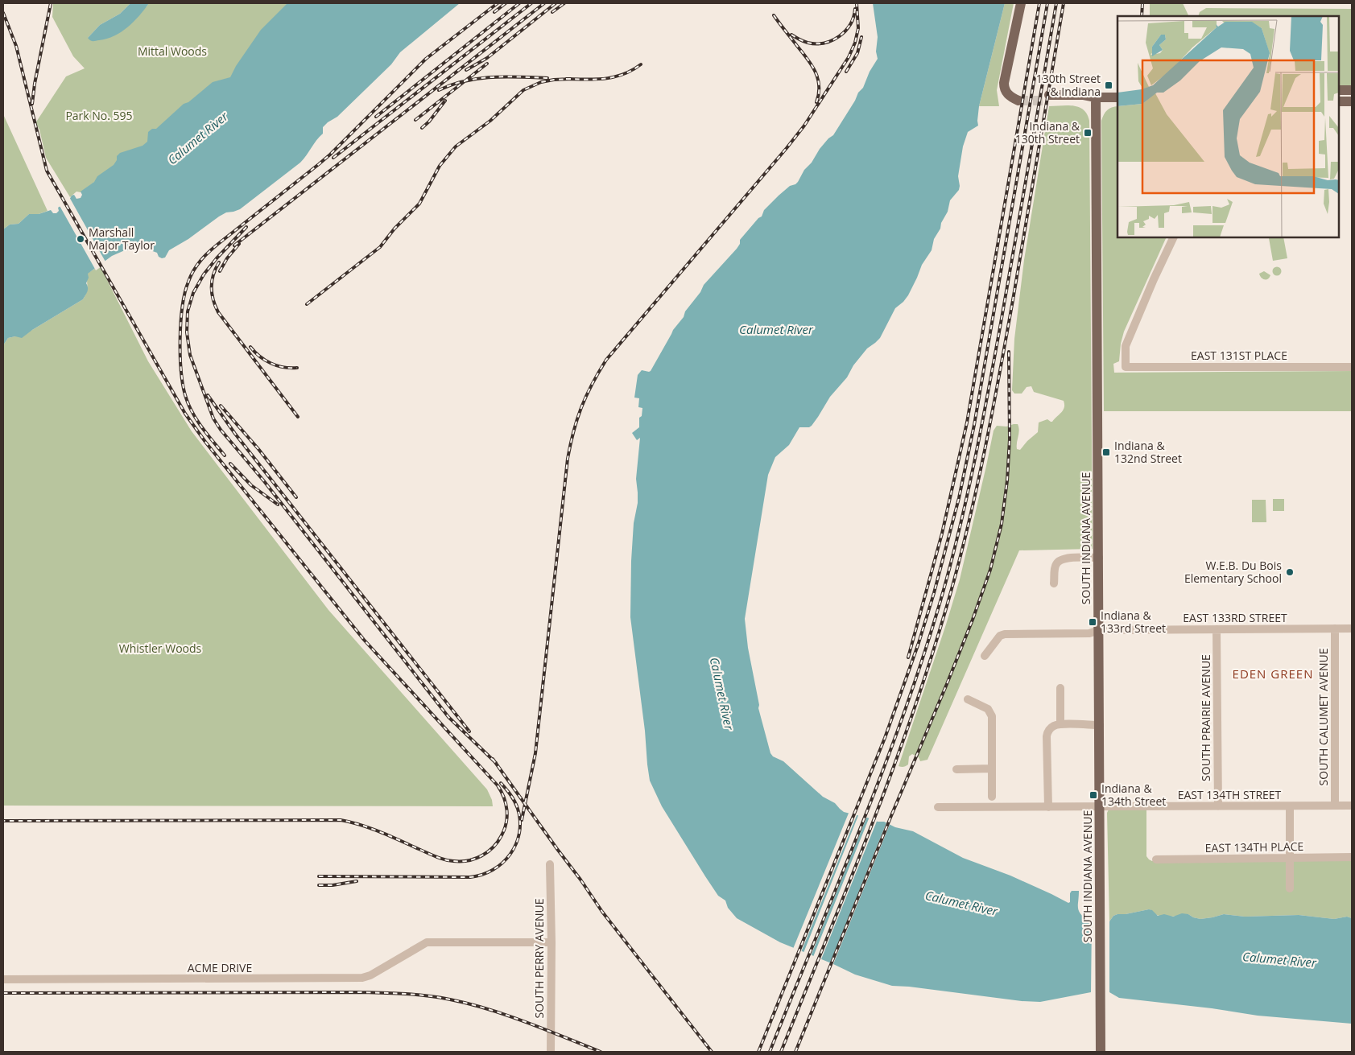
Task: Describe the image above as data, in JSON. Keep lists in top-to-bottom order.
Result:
{
  "streets": {
    "main road": ["SOUTH INDIANA AVENUE"],
    "street": [
      "EAST 131ST PLACE",
      "EAST 133RD STREET",
      "SOUTH CALUMET AVENUE",
      "SOUTH PRAIRIE AVENUE",
      "EAST 134TH STREET",
      "EAST 134TH PLACE",
      "SOUTH PERRY AVENUE",
      "ACME DRIVE"
    ]
  },
  "crossings": [
    ["SOUTH INDIANA AVENUE", "EAST 133RD STREET"],
    ["SOUTH INDIANA AVENUE", "EAST 134TH STREET"],
    ["EAST 133RD STREET", "SOUTH CALUMET AVENUE"],
    ["EAST 133RD STREET", "SOUTH PRAIRIE AVENUE"],
    ["SOUTH CALUMET AVENUE", "EAST 134TH STREET"],
    ["SOUTH PRAIRIE AVENUE", "EAST 134TH STREET"],
    ["SOUTH PERRY AVENUE", "ACME DRIVE"]
  ],
  "districts": ["EDEN GREEN"],
  "water": ["Calumet River"],
  "parks": ["Mittal Woods", "Park No. 595", "Whistler Woods"],
  "places": {
    "transit": [
      "130th Street & Indiana",
      "Indiana & 130th Street",
      "Indiana & 132nd Street",
      "Indiana & 133rd Street",
      "Indiana & 134th Street"
    ],
    "other": ["Marshall Major Taylor", "W.E.B. Du Bois Elementary School"]
  }
}
